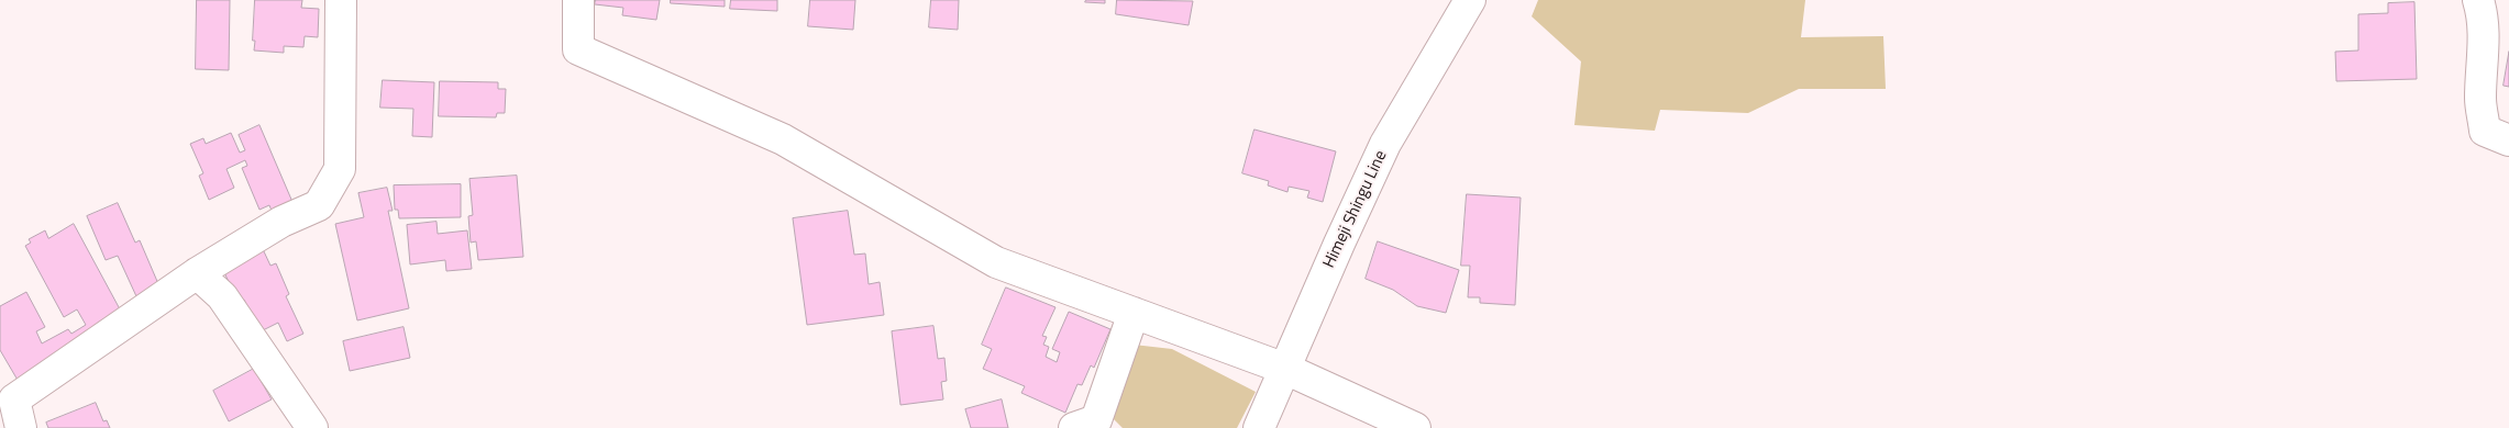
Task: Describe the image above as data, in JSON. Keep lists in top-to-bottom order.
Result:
{
  "streets": {
    "street": ["Himeji Shingu Line"]
  }
}
